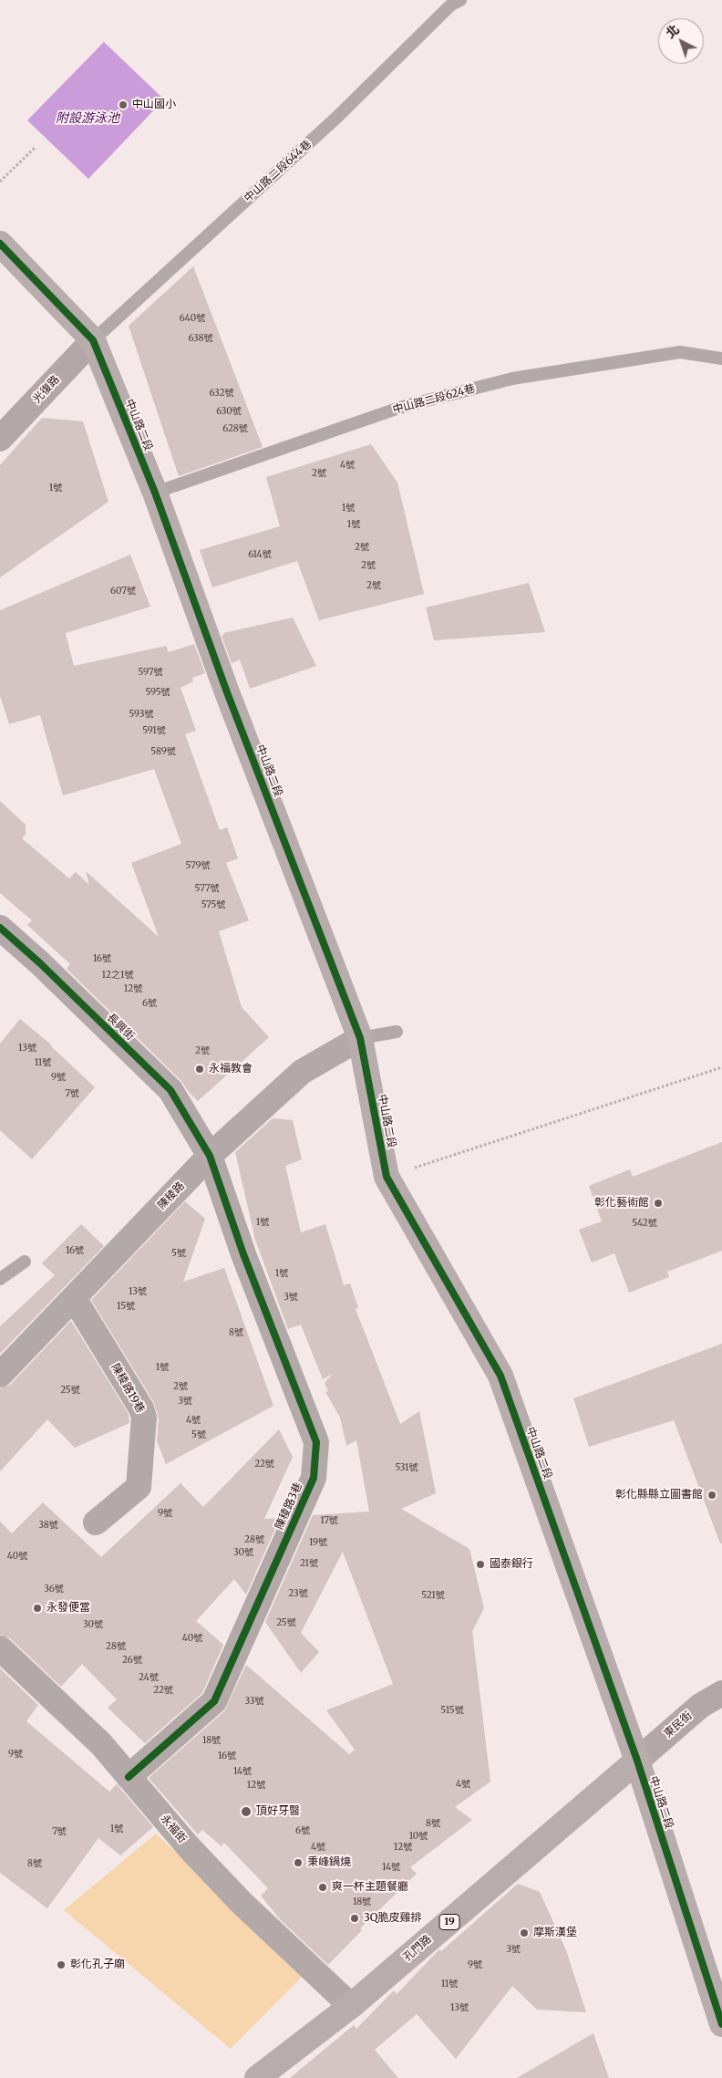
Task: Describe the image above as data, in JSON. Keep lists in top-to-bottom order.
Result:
{
  "streets": {
    "main road": ["中山路二段", "19", "孔門路"],
    "street": [
      "光復路",
      "長興街",
      "陳稜路",
      "陳稜路19巷",
      "陳稜路3巷",
      "東民街",
      "永福街"
    ],
    "lane": ["中山路二段644巷", "中山路二段624巷"]
  },
  "crossings": [
    ["中山路二段644巷", "光復路"],
    ["中山路二段644巷", "中山路二段"],
    ["光復路", "中山路二段"],
    ["中山路二段624巷", "中山路二段"],
    ["中山路二段", "陳稜路"],
    ["中山路二段", "東民街"],
    ["中山路二段", "孔門路"],
    ["長興街", "陳稜路"],
    ["長興街", "陳稜路3巷"],
    ["陳稜路", "陳稜路19巷"],
    ["陳稜路", "陳稜路3巷"],
    ["陳稜路3巷", "永福街"],
    ["東民街", "孔門路"],
    ["永福街", "孔門路"]
  ],
  "water": ["附設游泳池"],
  "places": [
    "中山國小",
    "永福教會",
    "彰化藝術館",
    "彰化縣縣立圖書館",
    "國泰銀行",
    "永發便當",
    "頂好牙醫",
    "秉峰鍋燒",
    "爽一杯主題餐廳",
    "3Q脆皮雞排",
    "摩斯漢堡",
    "彰化孔子廟"
  ],
  "house_numbers": [
    "640號",
    "638號",
    "632號",
    "630號",
    "628號",
    "4號",
    "2號",
    "1號",
    "1號",
    "1號",
    "2號",
    "614號",
    "2號",
    "2號",
    "607號",
    "597號",
    "595號",
    "593號",
    "591號",
    "589號",
    "579號",
    "577號",
    "575號",
    "16號",
    "12之1號",
    "12號",
    "6號",
    "13號",
    "2號",
    "11號",
    "9號",
    "7號",
    "1號",
    "542號",
    "16號",
    "5號",
    "1號",
    "13號",
    "3號",
    "15號",
    "8號",
    "1號",
    "2號",
    "25號",
    "3號",
    "4號",
    "5號",
    "22號",
    "531號",
    "9號",
    "17號",
    "38號",
    "28號",
    "19號",
    "30號",
    "40號",
    "21號",
    "36號",
    "23號",
    "521號",
    "25號",
    "30號",
    "40號",
    "28號",
    "26號",
    "24號",
    "22號",
    "33號",
    "515號",
    "18號",
    "9號",
    "16號",
    "14號",
    "4號",
    "12號",
    "8號",
    "1號",
    "6號",
    "7號",
    "10號",
    "4號",
    "12號",
    "8號",
    "14號",
    "18號",
    "3號",
    "9號",
    "11號",
    "13號"
  ],
  "north": "top left"
}
